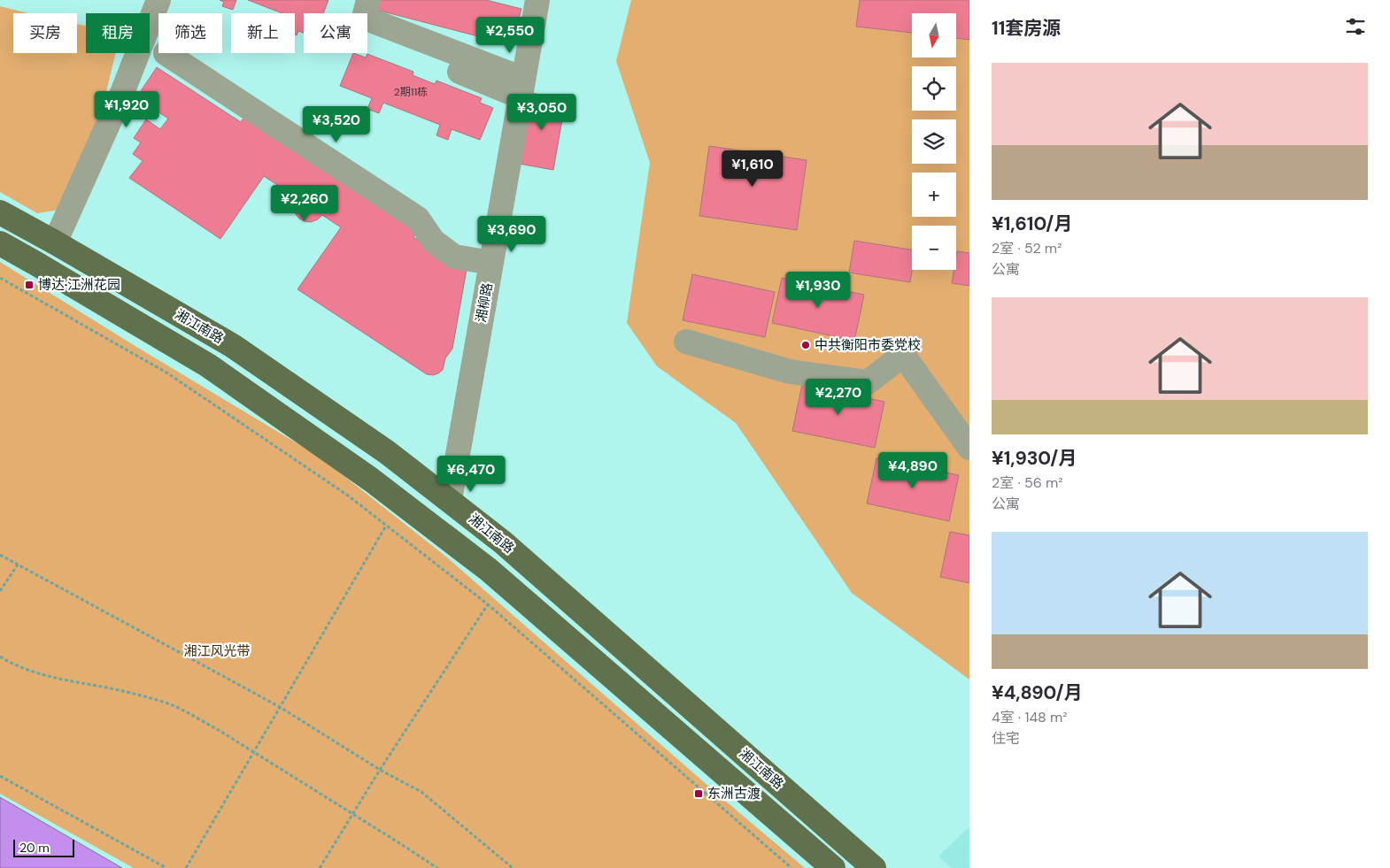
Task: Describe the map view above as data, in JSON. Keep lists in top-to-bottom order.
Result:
{
  "streets": {
    "main road": ["湘江南路"],
    "street": ["湘柳路"]
  },
  "crossings": [
    ["湘柳路", "湘江南路"]
  ],
  "parks": ["湘江风光带"],
  "places": {
    "transit": ["博达·江洲花园", "东洲古渡"],
    "other": ["中共衡阳市委党校"]
  },
  "house_numbers": ["2期11栋"],
  "scale_bar": "20 m",
  "north": "bottom",
  "page": {
    "heading": "11套房源",
    "map_buttons": ["+", "−"],
    "chip": [
      "买房",
      "租房",
      "筛选",
      "新上",
      "公寓"
    ],
    "price": [
      "¥2,550",
      "¥1,920",
      "¥3,050",
      "¥3,520",
      "¥1,610",
      "¥2,260",
      "¥3,690",
      "¥1,930",
      "¥2,270",
      "¥4,890",
      "¥6,470"
    ],
    "list": [
      {
        "name": "¥1,610/月",
        "note": "2室 · 52 m² · 公寓"
      },
      {
        "name": "¥1,930/月",
        "note": "2室 · 56 m² · 公寓"
      },
      {
        "name": "¥4,890/月",
        "note": "4室 · 148 m² · 住宅"
      }
    ],
    "scale": "20 m"
  }
}
